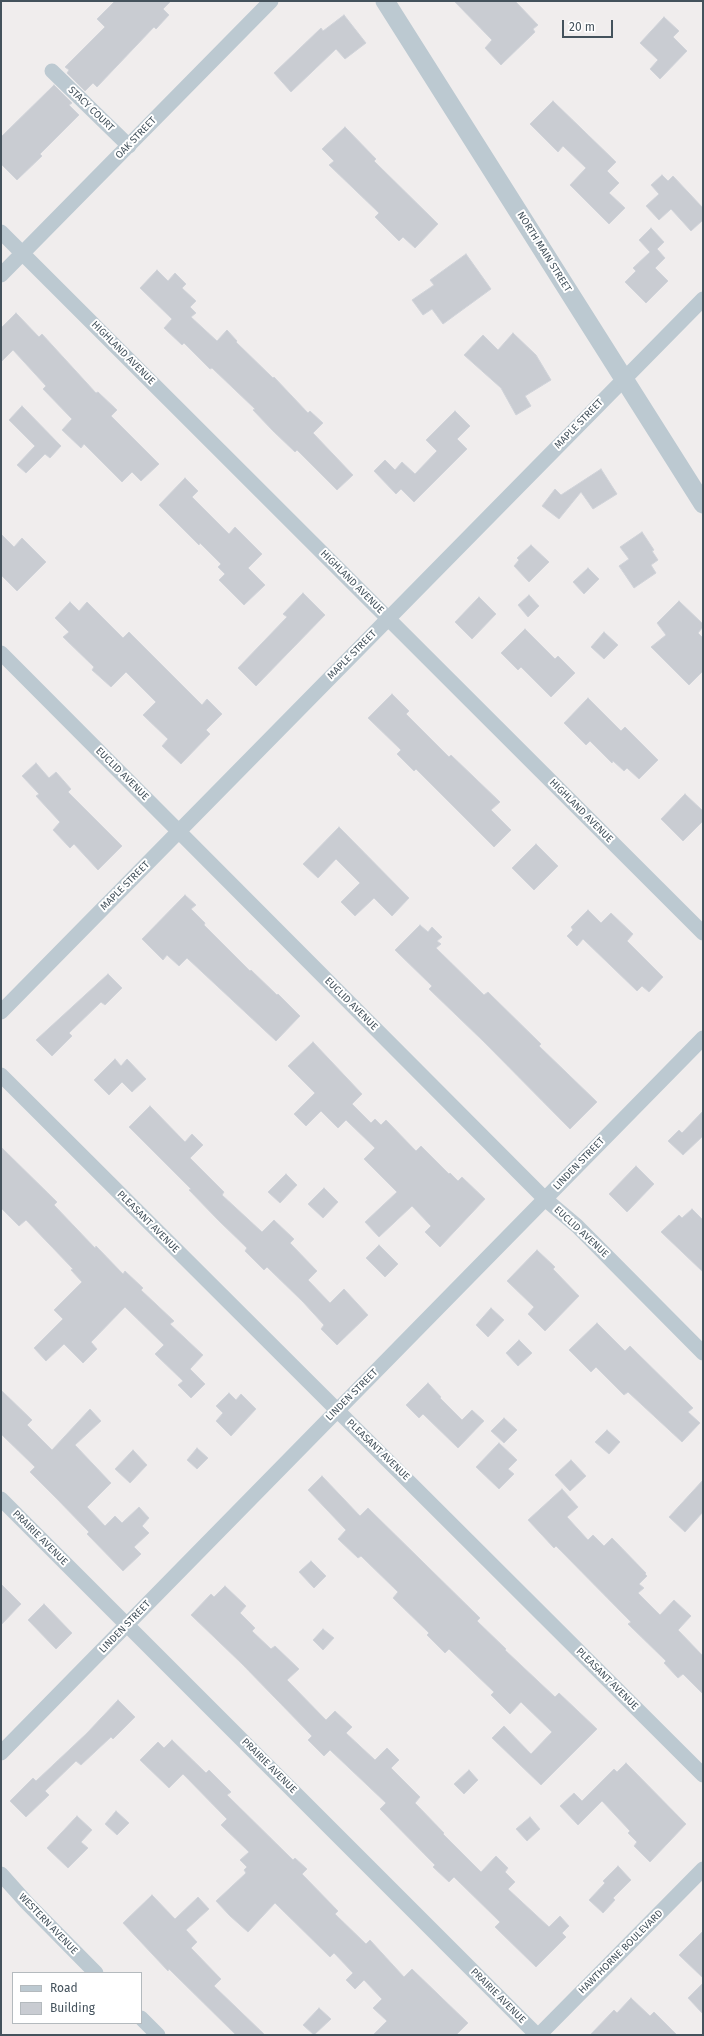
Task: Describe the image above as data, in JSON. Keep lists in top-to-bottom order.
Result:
{
  "streets": {
    "street": [
      "STACY COURT",
      "OAK STREET",
      "NORTH MAIN STREET",
      "HIGHLAND AVENUE",
      "MAPLE STREET",
      "EUCLID AVENUE",
      "LINDEN STREET",
      "PLEASANT AVENUE",
      "PRAIRIE AVENUE",
      "WESTERN AVENUE",
      "HAWTHORNE BOULEVARD"
    ]
  },
  "crossings": [
    ["STACY COURT", "OAK STREET"],
    ["OAK STREET", "HIGHLAND AVENUE"],
    ["NORTH MAIN STREET", "MAPLE STREET"],
    ["HIGHLAND AVENUE", "MAPLE STREET"],
    ["MAPLE STREET", "EUCLID AVENUE"],
    ["EUCLID AVENUE", "LINDEN STREET"],
    ["LINDEN STREET", "PLEASANT AVENUE"],
    ["LINDEN STREET", "PRAIRIE AVENUE"],
    ["PRAIRIE AVENUE", "HAWTHORNE BOULEVARD"]
  ],
  "legend": ["Road", "Building"],
  "scale_bar": "20 m"
}
